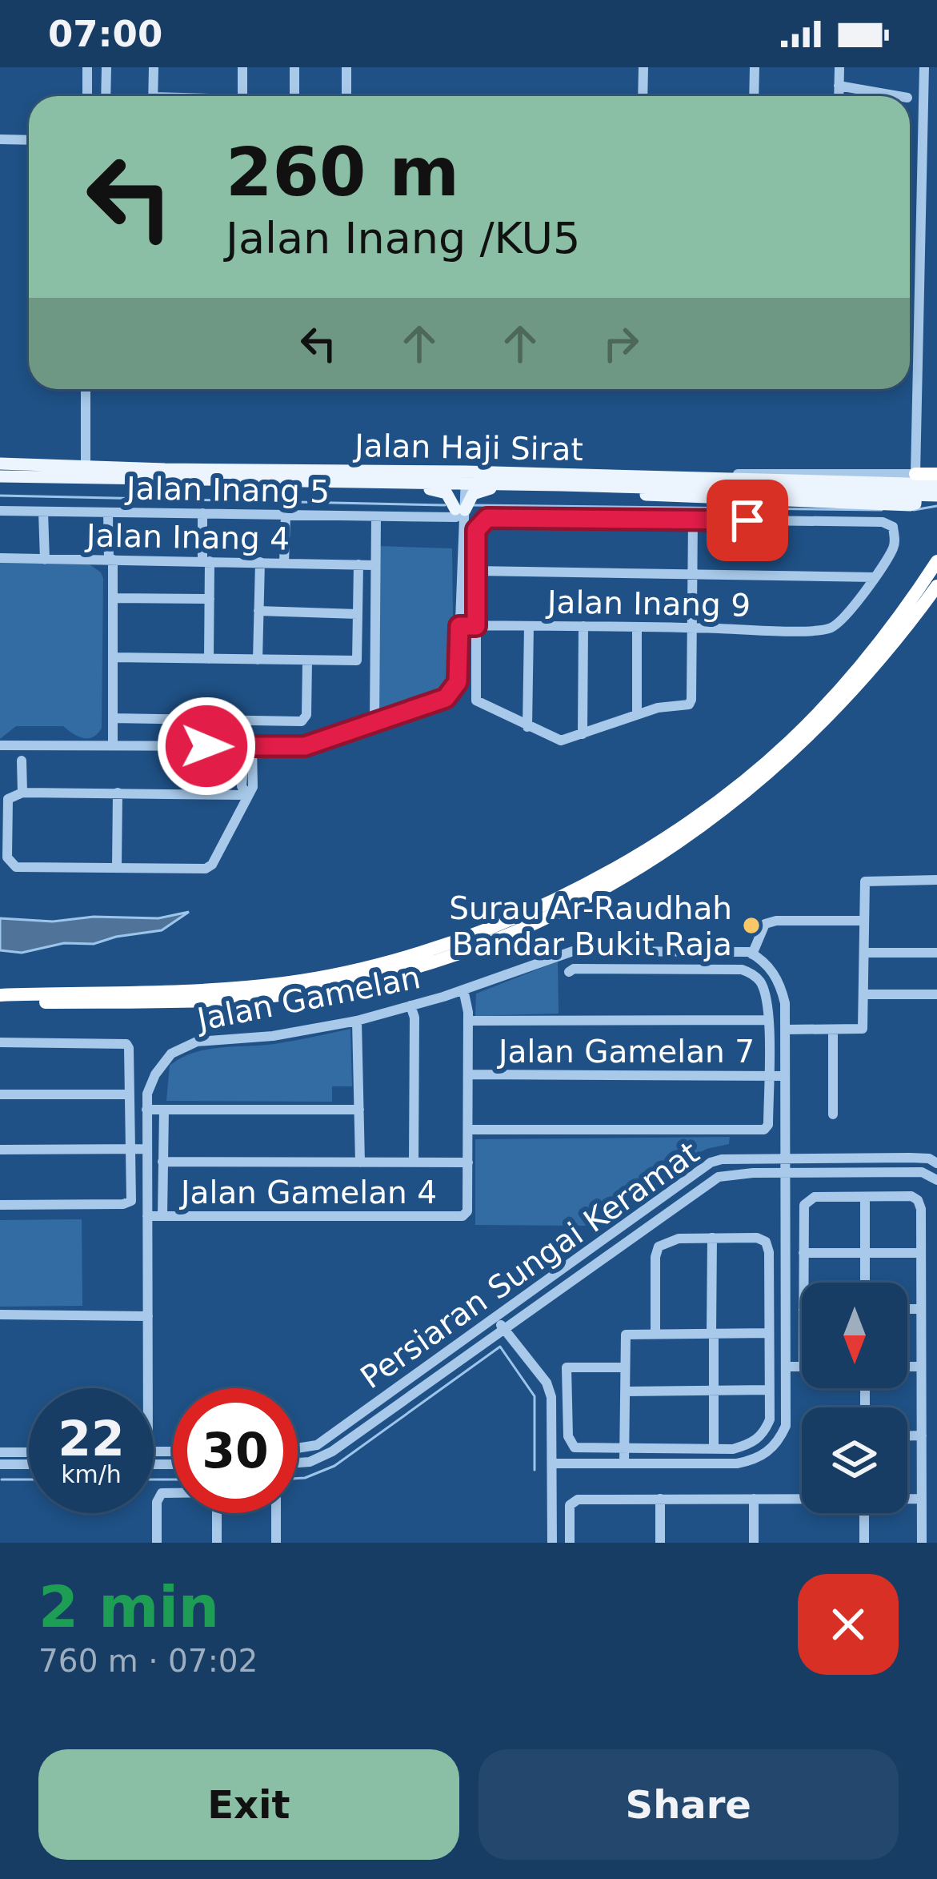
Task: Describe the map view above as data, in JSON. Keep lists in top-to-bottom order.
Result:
{
  "streets": {
    "main road": ["Jalan Haji Sirat"],
    "street": [
      "Jalan Inang 5",
      "Jalan Inang 4",
      "Jalan Inang 9",
      "Jalan Gamelan",
      "Jalan Gamelan 7",
      "Jalan Gamelan 4",
      "Persiaran Sungai Keramat"
    ]
  },
  "crossings": [
    ["Jalan Gamelan", "Jalan Gamelan 4"]
  ],
  "places": ["Surau Ar-Raudhah Bandar Bukit Raja"],
  "north": "bottom",
  "page": {
    "status": "07:00",
    "turn": ["260 m", "Jalan Inang /KU5"],
    "speed": "22 km/h",
    "limit": "30",
    "heading": ["2 min", "760 m · 07:02"],
    "buttons": ["Exit", "Share"]
  }
}
